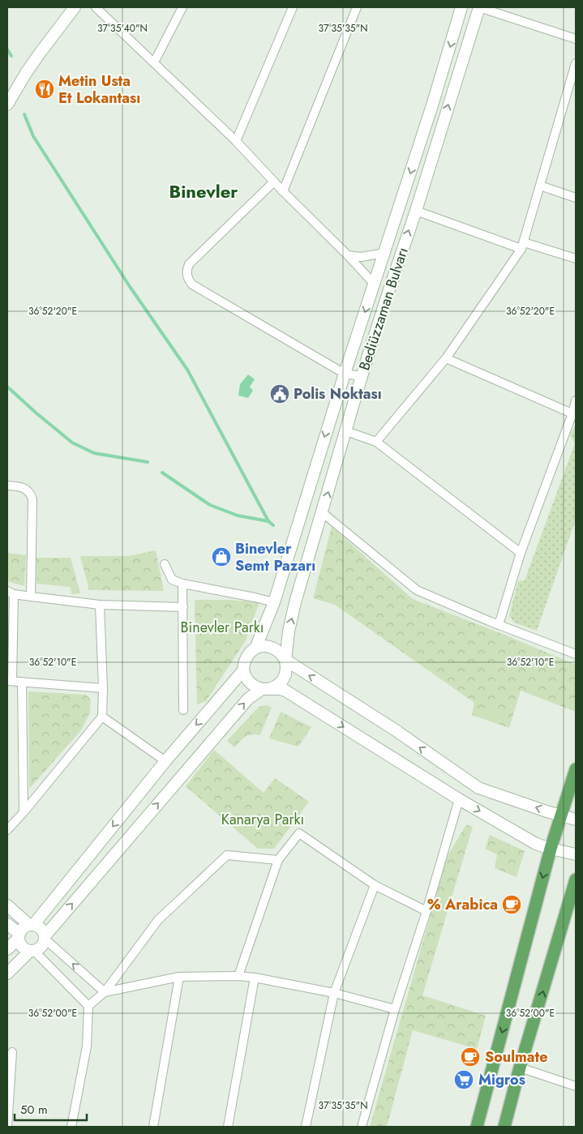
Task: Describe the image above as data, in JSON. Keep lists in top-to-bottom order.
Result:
{
  "streets": {
    "street": ["Bediüzzaman Bulvarı"]
  },
  "districts": ["Binevler"],
  "parks": ["Binevler Parkı", "Kanarya Parkı"],
  "places": {
    "restaurant": ["Metin Usta Et Lokantası"],
    "public building": ["Polis Noktası"],
    "shop": ["Binevler Semt Pazarı"],
    "cafe": ["% Arabica", "Soulmate"],
    "supermarket": ["Migros"]
  },
  "scale_bar": "50 m",
  "coordinates": [
    "37°35'40\"N",
    "37°35'35\"N",
    "36°52'20\"E",
    "36°52'10\"E",
    "36°52'00\"E"
  ]
}
